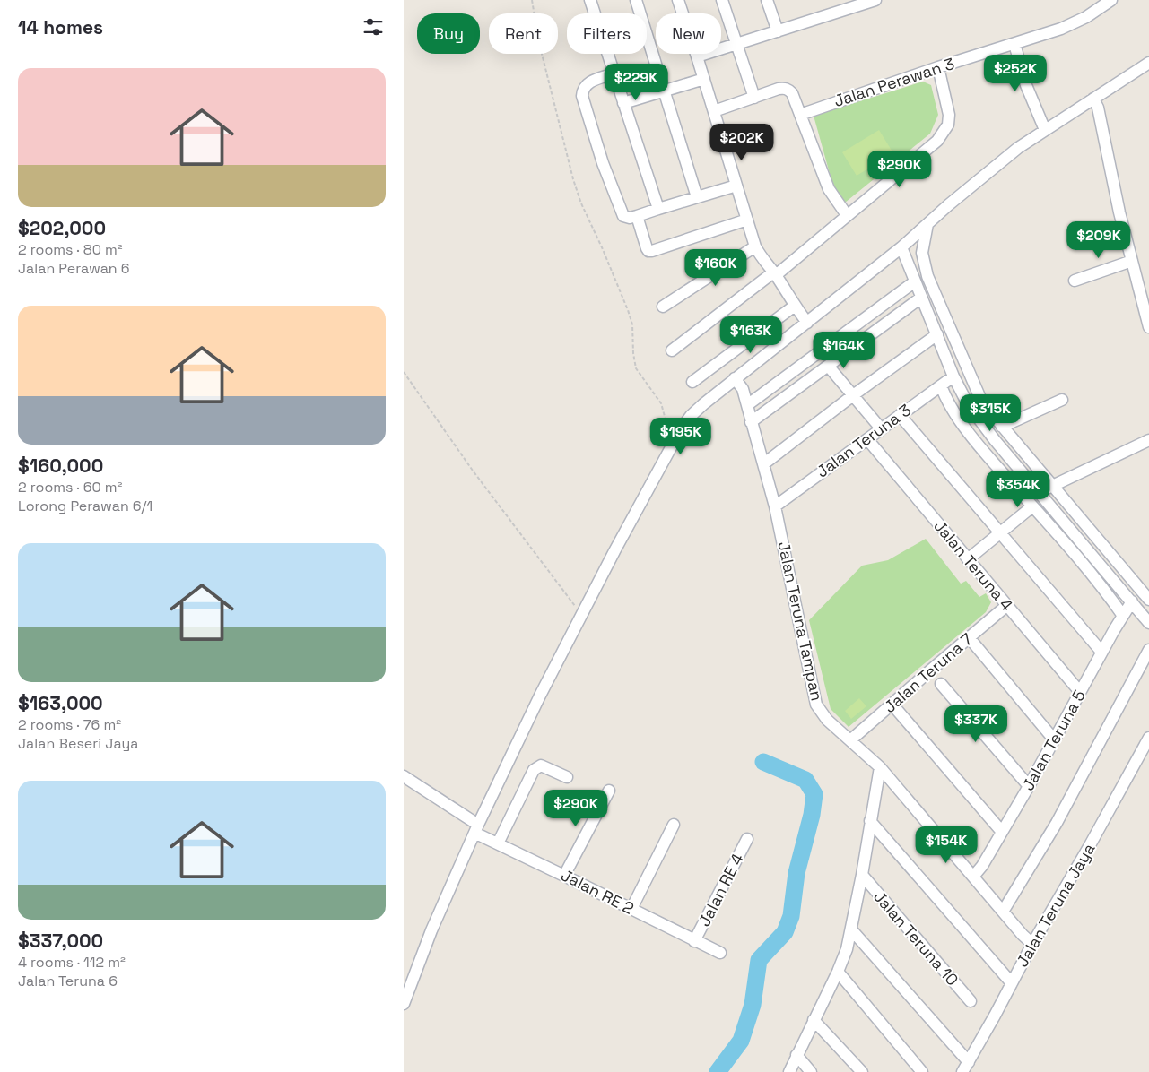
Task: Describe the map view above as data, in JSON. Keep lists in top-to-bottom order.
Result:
{
  "streets": {
    "street": [
      "Jalan Perawan 3",
      "Jalan Teruna 3",
      "Jalan Teruna 4",
      "Jalan Teruna Tampan",
      "Jalan Teruna 7",
      "Jalan Teruna 5",
      "Jalan RE 4",
      "Jalan RE 2",
      "Jalan Teruna Jaya",
      "Jalan Teruna 10"
    ]
  },
  "crossings": [
    ["Jalan Teruna 3", "Jalan Teruna 4"],
    ["Jalan Teruna 3", "Jalan Teruna Tampan"],
    ["Jalan Teruna 4", "Jalan Teruna 7"],
    ["Jalan Teruna 4", "Jalan Teruna 5"],
    ["Jalan Teruna Tampan", "Jalan Teruna 7"],
    ["Jalan Teruna Tampan", "Jalan Teruna 5"],
    ["Jalan Teruna Tampan", "Jalan Teruna Jaya"],
    ["Jalan RE 4", "Jalan RE 2"]
  ],
  "page": {
    "heading": "14 homes",
    "chip": [
      "Buy",
      "Rent",
      "Filters",
      "New"
    ],
    "list": [
      {
        "name": "$202,000",
        "note": "2 rooms · 80 m² · Jalan Perawan 6"
      },
      {
        "name": "$160,000",
        "note": "2 rooms · 60 m² · Lorong Perawan 6/1"
      },
      {
        "name": "$163,000",
        "note": "2 rooms · 76 m² · Jalan Beseri Jaya"
      },
      {
        "name": "$337,000",
        "note": "4 rooms · 112 m² · Jalan Teruna 6"
      }
    ],
    "price": [
      "$252K",
      "$229K",
      "$202K",
      "$290K",
      "$209K",
      "$160K",
      "$163K",
      "$164K",
      "$315K",
      "$195K",
      "$354K",
      "$337K",
      "$290K",
      "$154K"
    ]
  }
}
